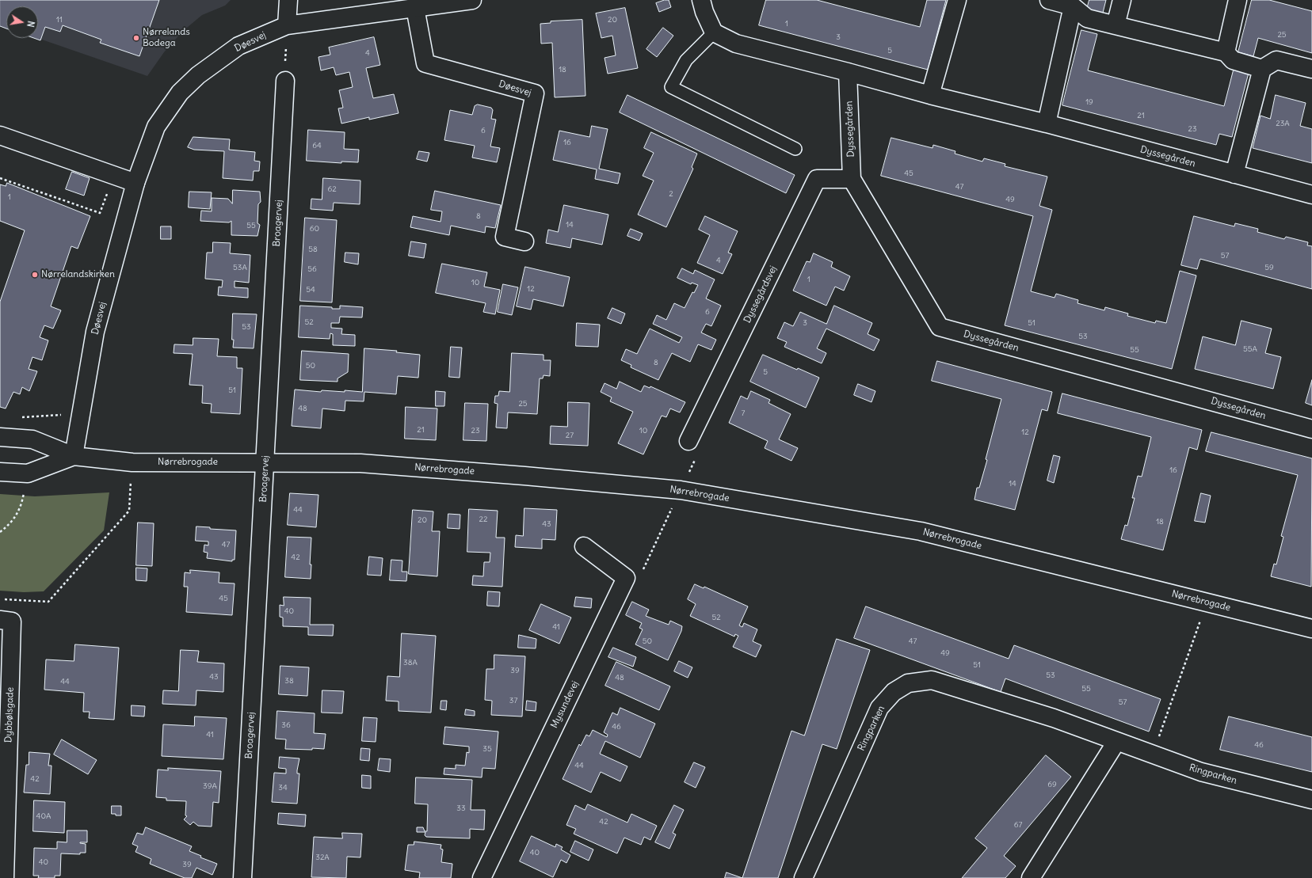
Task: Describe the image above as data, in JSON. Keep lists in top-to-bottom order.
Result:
{
  "streets": {
    "street": [
      "Døesvej",
      "Dyssegården",
      "Broagervej",
      "Dyssegårdsvej",
      "Nørrebrogade",
      "Mysundevej",
      "Dybbølsgade",
      "Ringparken"
    ]
  },
  "crossings": [
    ["Døesvej", "Nørrebrogade"],
    ["Dyssegården", "Dyssegårdsvej"],
    ["Broagervej", "Nørrebrogade"]
  ],
  "places": ["Nørrelands Bodega", "Nørrelandskirken"],
  "house_numbers": [
    "11",
    "20",
    "1",
    "25",
    "3",
    "5",
    "4",
    "18",
    "19",
    "21",
    "23A",
    "23",
    "6",
    "16",
    "64",
    "45",
    "47",
    "62",
    "2",
    "1",
    "49",
    "8",
    "14",
    "55",
    "60",
    "58",
    "57",
    "4",
    "53A",
    "59",
    "56",
    "1",
    "10",
    "12",
    "54",
    "6",
    "52",
    "3",
    "51",
    "53",
    "53",
    "55A",
    "55",
    "8",
    "50",
    "5",
    "51",
    "25",
    "48",
    "7",
    "21",
    "23",
    "10",
    "12",
    "27",
    "16",
    "14",
    "44",
    "22",
    "20",
    "18",
    "43",
    "47",
    "42",
    "45",
    "40",
    "52",
    "41",
    "50",
    "47",
    "49",
    "38A",
    "51",
    "39",
    "53",
    "43",
    "48",
    "38",
    "44",
    "55",
    "37",
    "57",
    "36",
    "46",
    "41",
    "46",
    "35",
    "44",
    "42",
    "69",
    "39A",
    "34",
    "33",
    "40A",
    "42",
    "67",
    "40",
    "32A",
    "40",
    "39"
  ],
  "north": "right"
}
